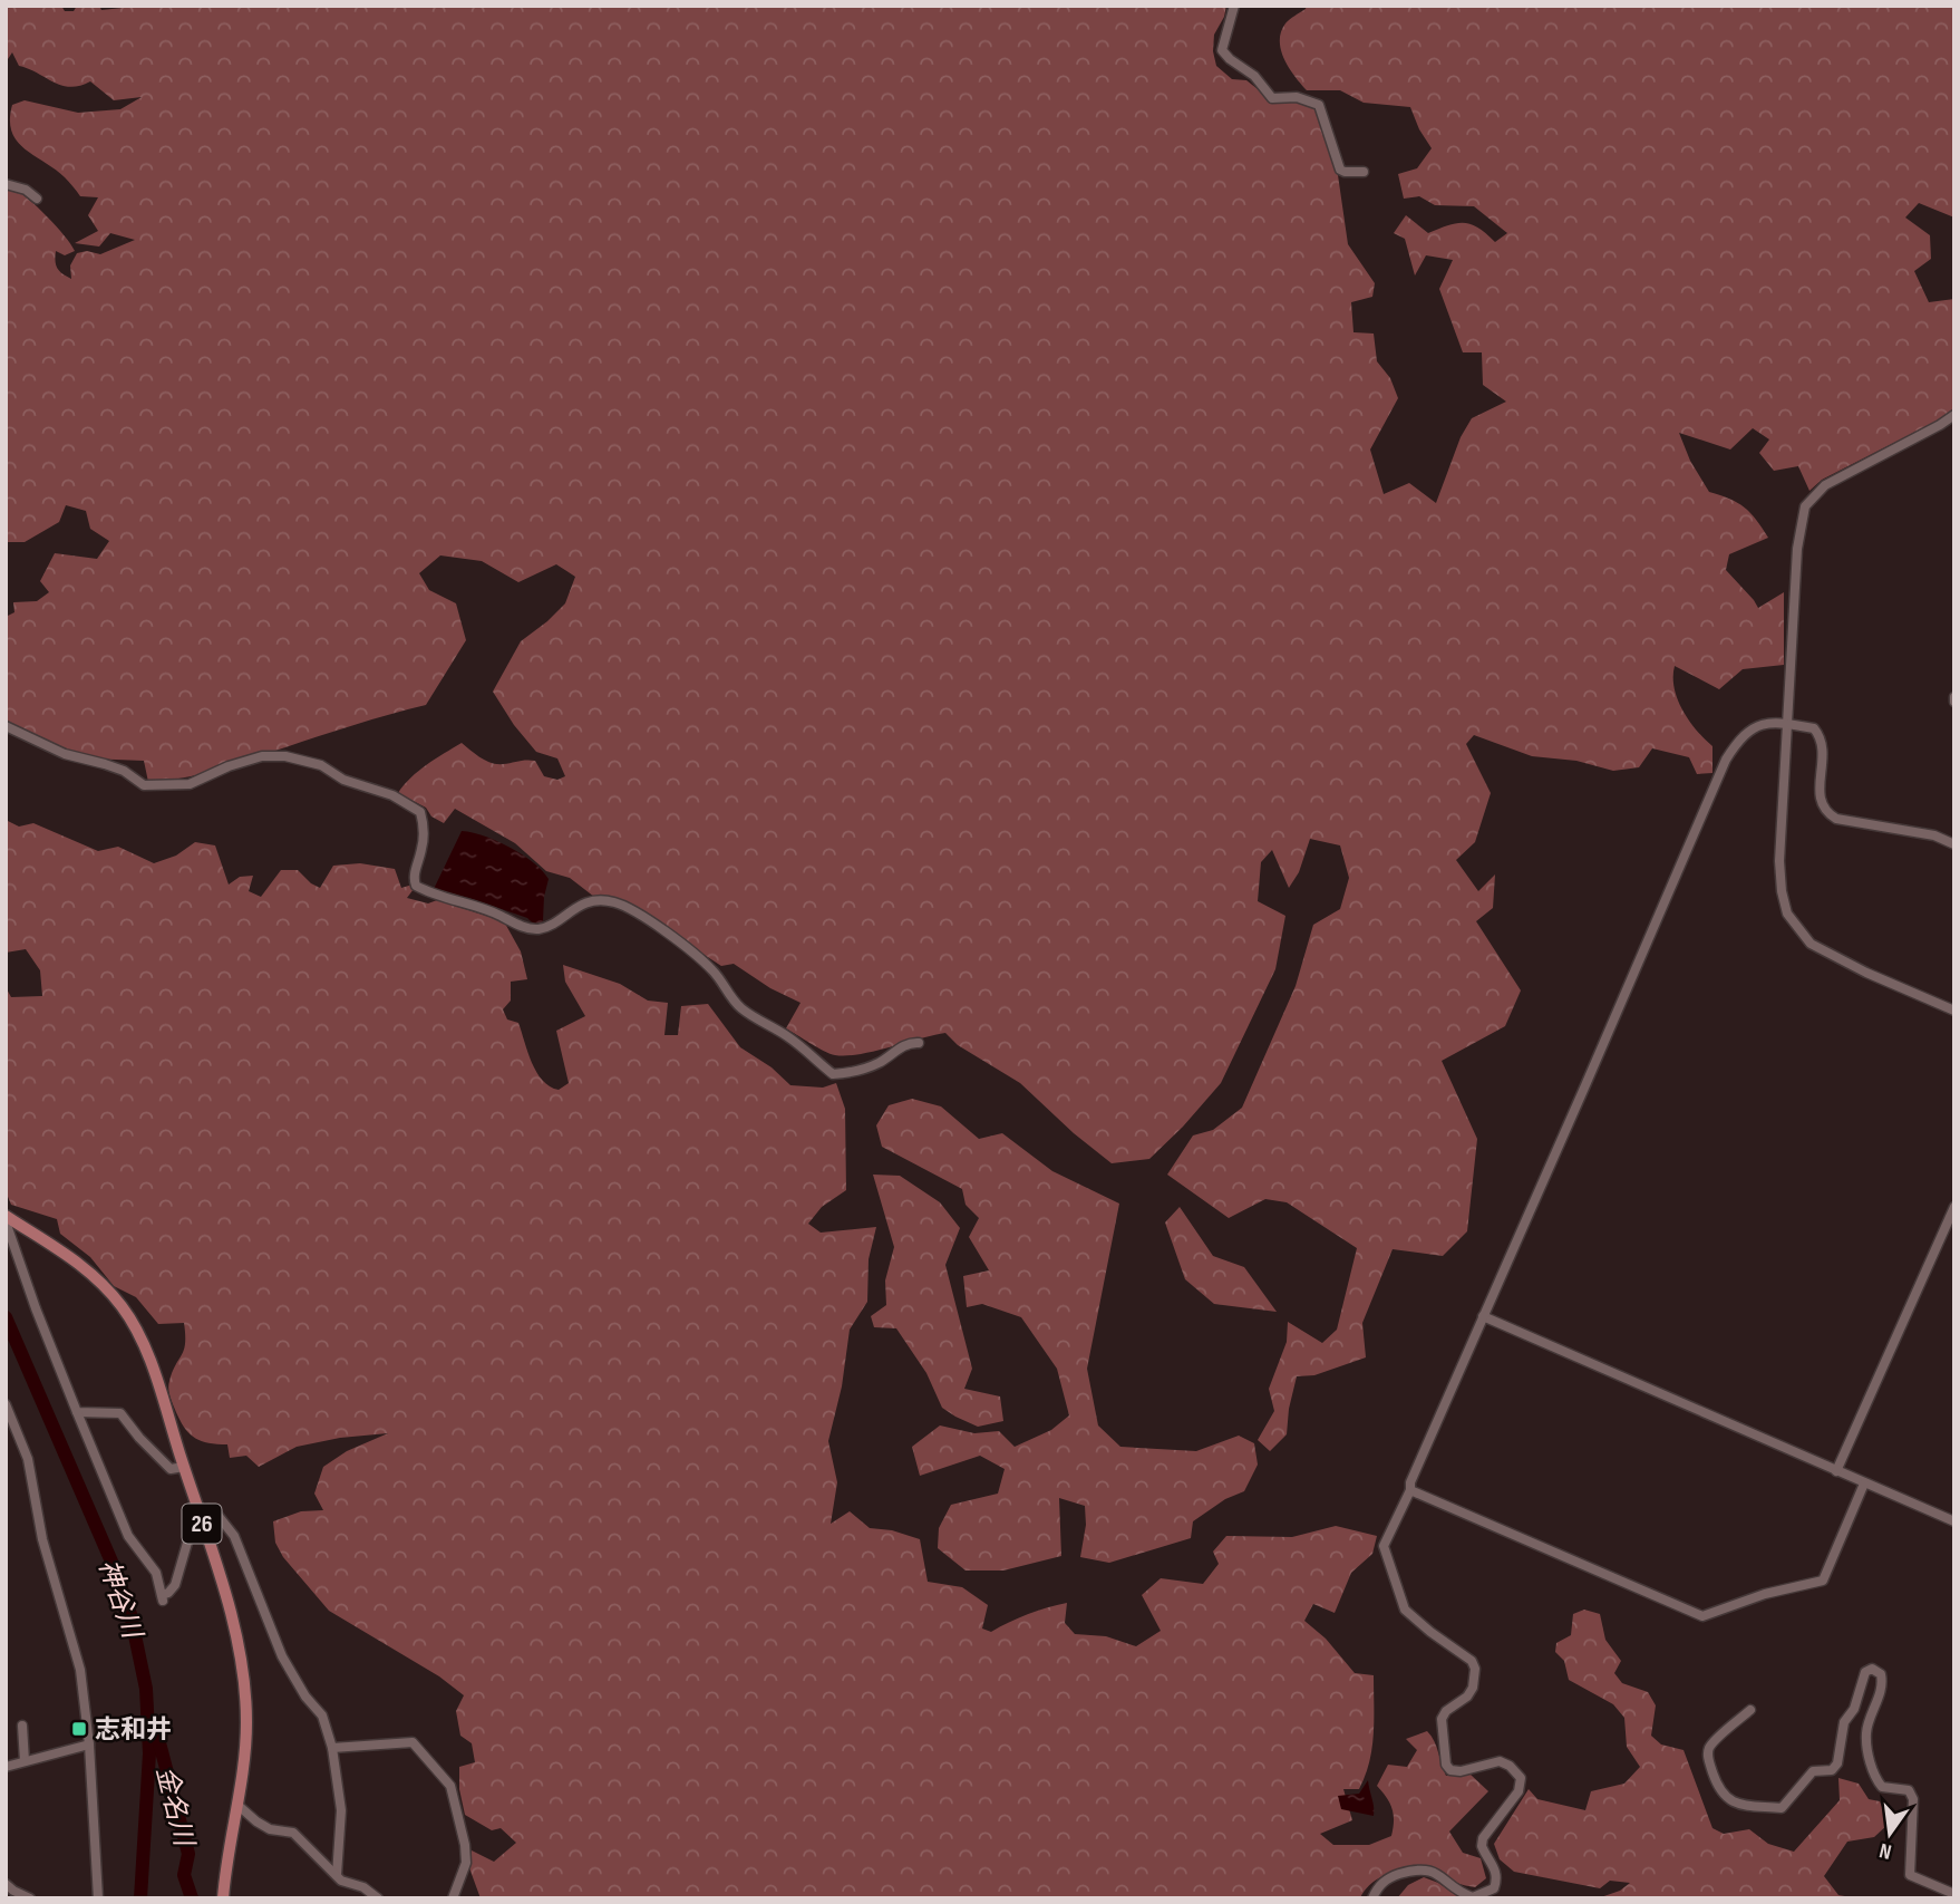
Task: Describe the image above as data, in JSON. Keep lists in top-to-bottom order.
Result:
{
  "streets": {
    "main road": ["26"]
  },
  "water": ["神谷川", "金名川"],
  "places": {
    "transit": ["志和井"]
  },
  "north": "bottom"
}
